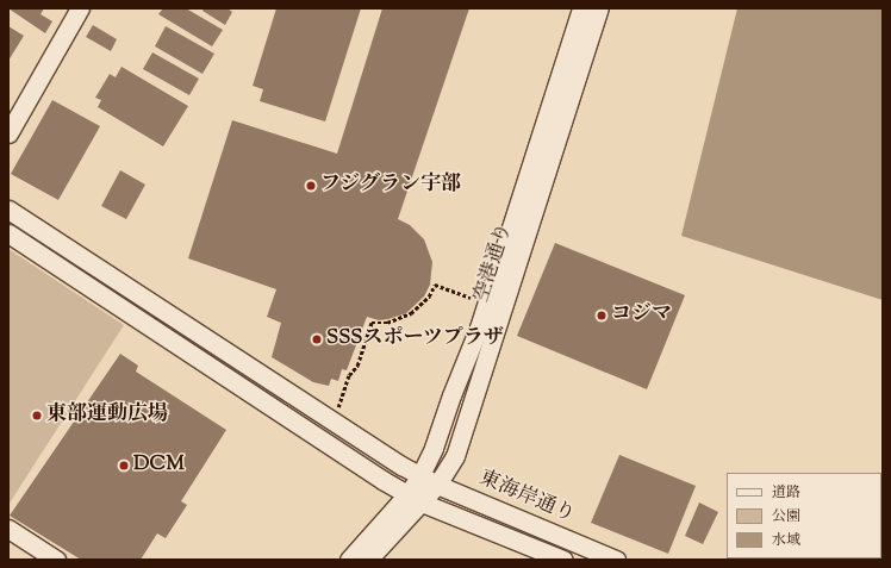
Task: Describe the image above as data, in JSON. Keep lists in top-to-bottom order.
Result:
{
  "streets": {
    "street": ["空港通り", "東海岸通り"]
  },
  "crossings": [
    ["空港通り", "東海岸通り"]
  ],
  "places": [
    "フジグラン宇部",
    "コジマ",
    "SSSスポーツプラザ",
    "東部運動広場",
    "DCM"
  ],
  "legend": ["道路", "公園", "水域"]
}
